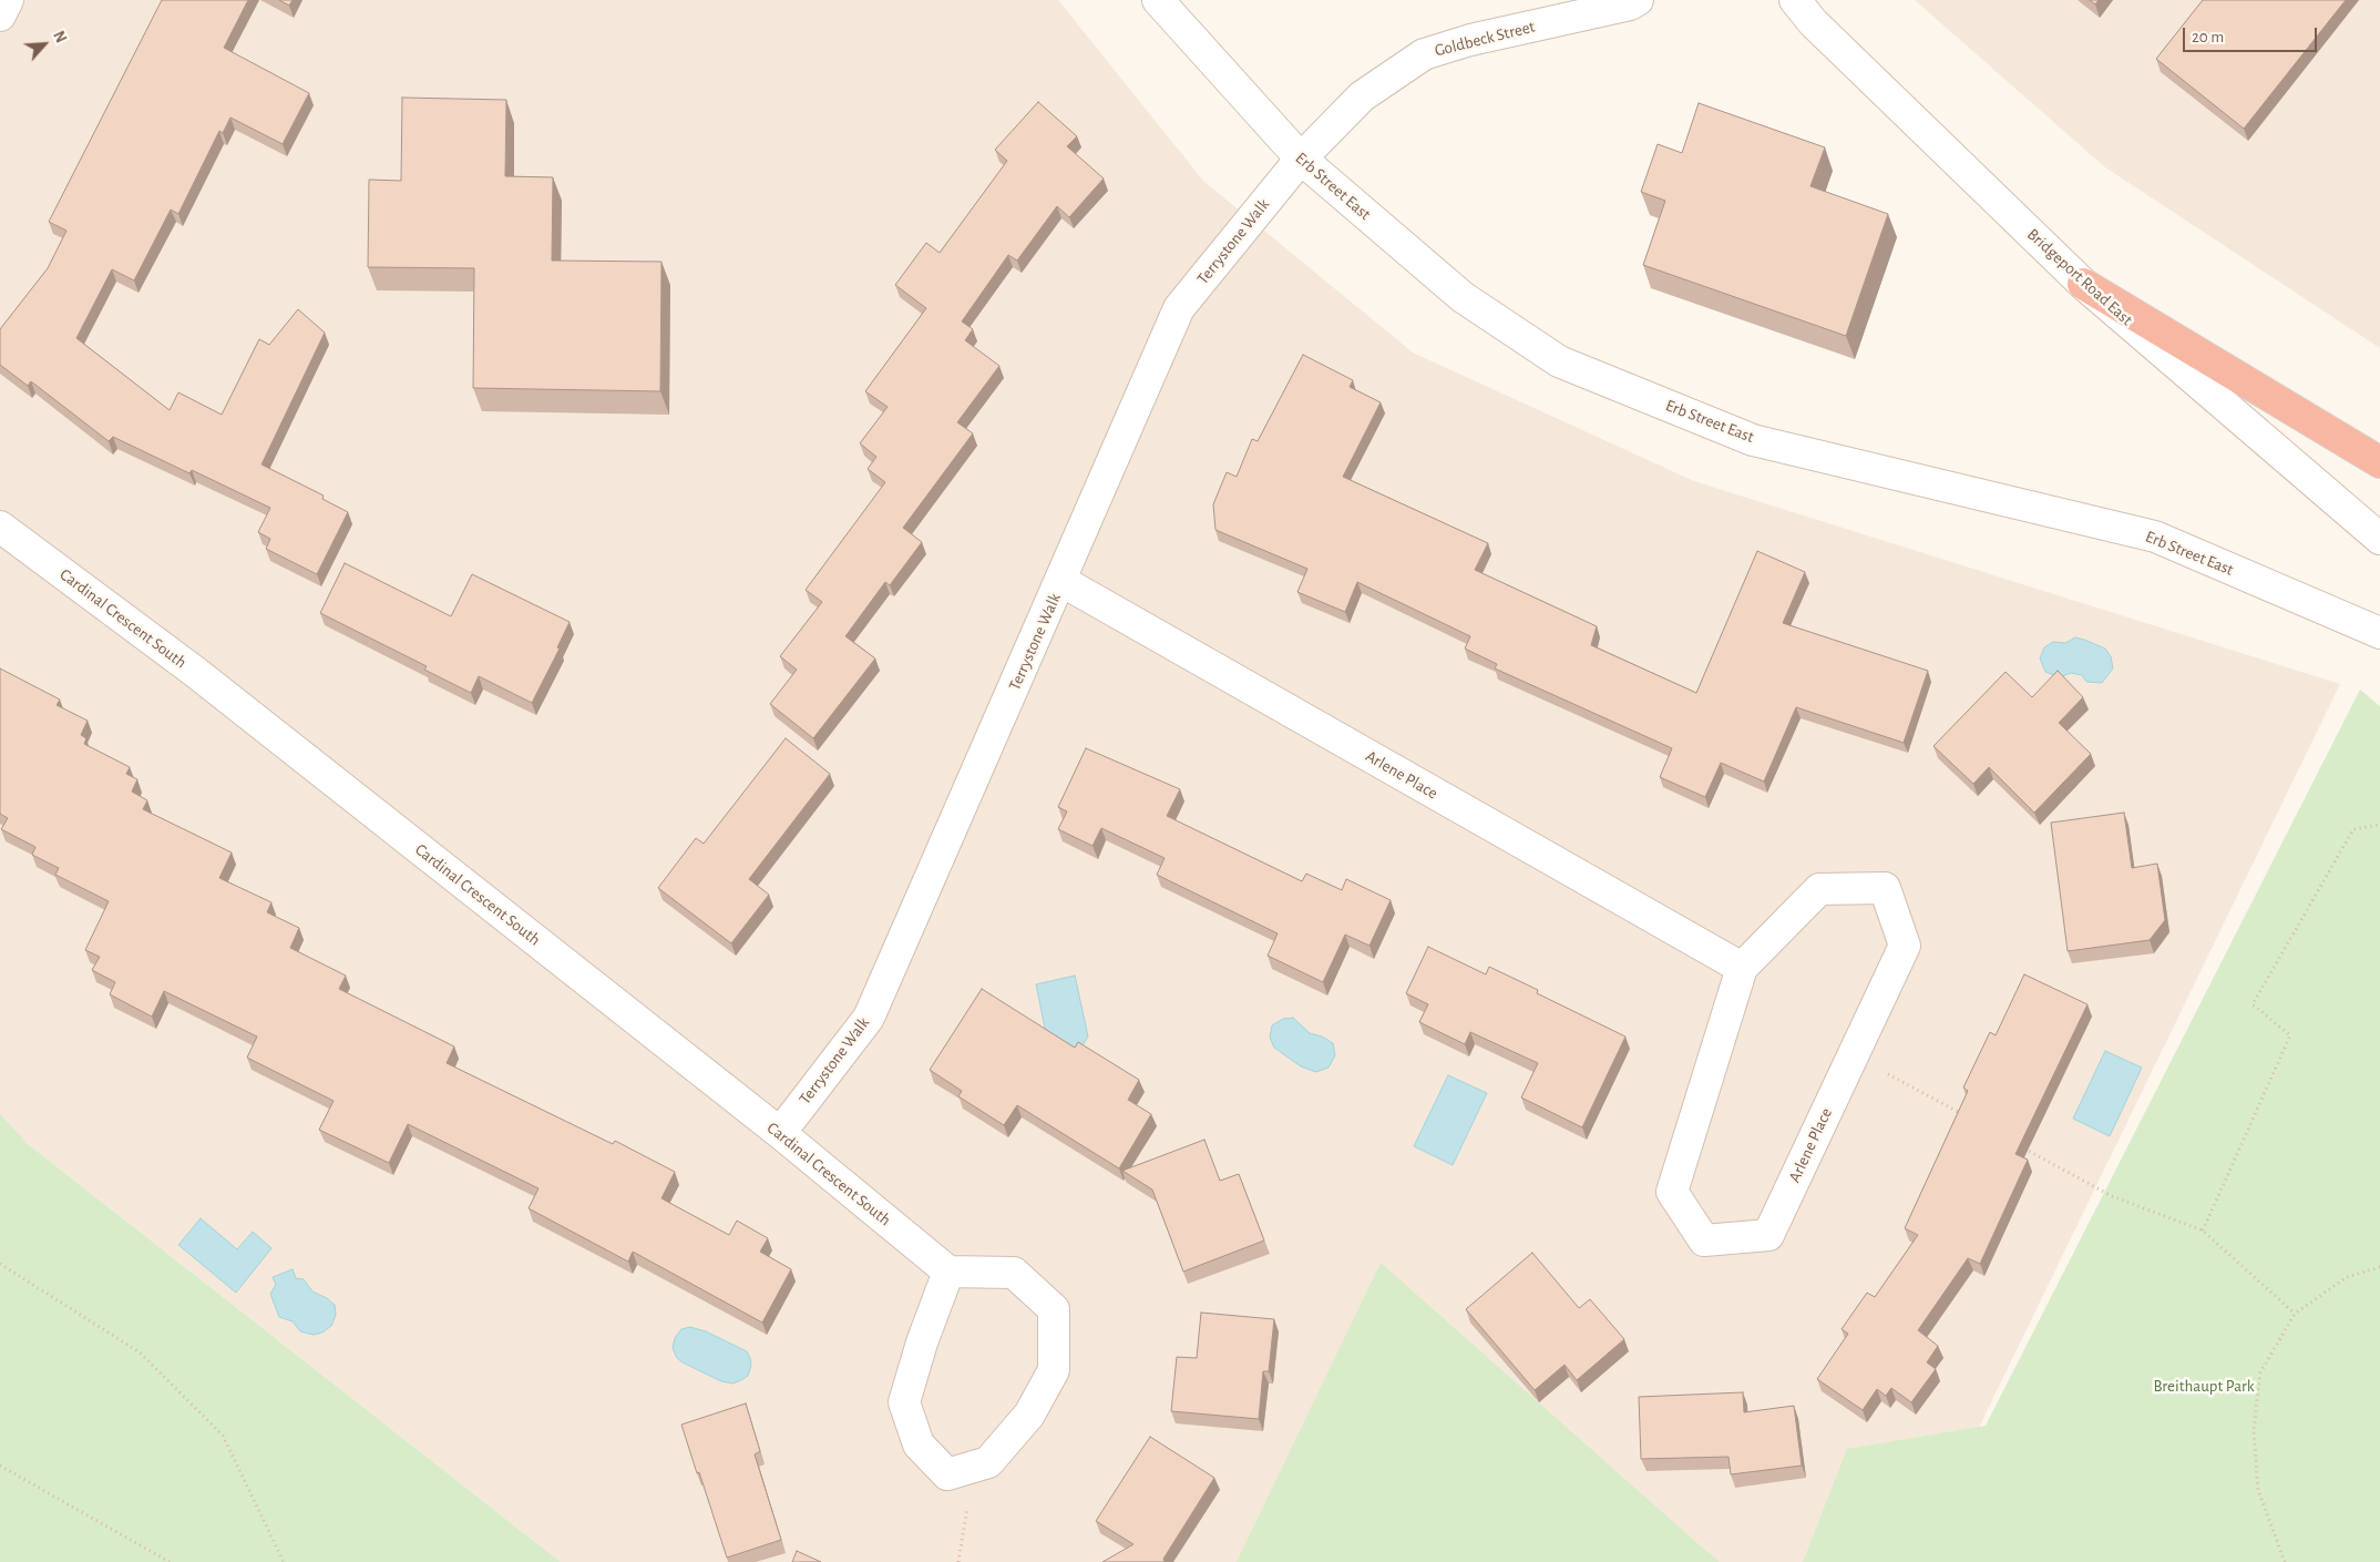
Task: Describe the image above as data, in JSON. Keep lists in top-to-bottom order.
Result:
{
  "streets": {
    "street": [
      "Goldbeck Street",
      "Erb Street East",
      "Terrystone Walk",
      "Bridgeport Road East",
      "Cardinal Crescent South",
      "Arlene Place"
    ]
  },
  "crossings": [
    ["Goldbeck Street", "Erb Street East"],
    ["Goldbeck Street", "Terrystone Walk"],
    ["Erb Street East", "Terrystone Walk"],
    ["Terrystone Walk", "Cardinal Crescent South"],
    ["Terrystone Walk", "Arlene Place"]
  ],
  "parks": ["Breithaupt Park"],
  "scale_bar": "20 m",
  "north": "top right"
}
